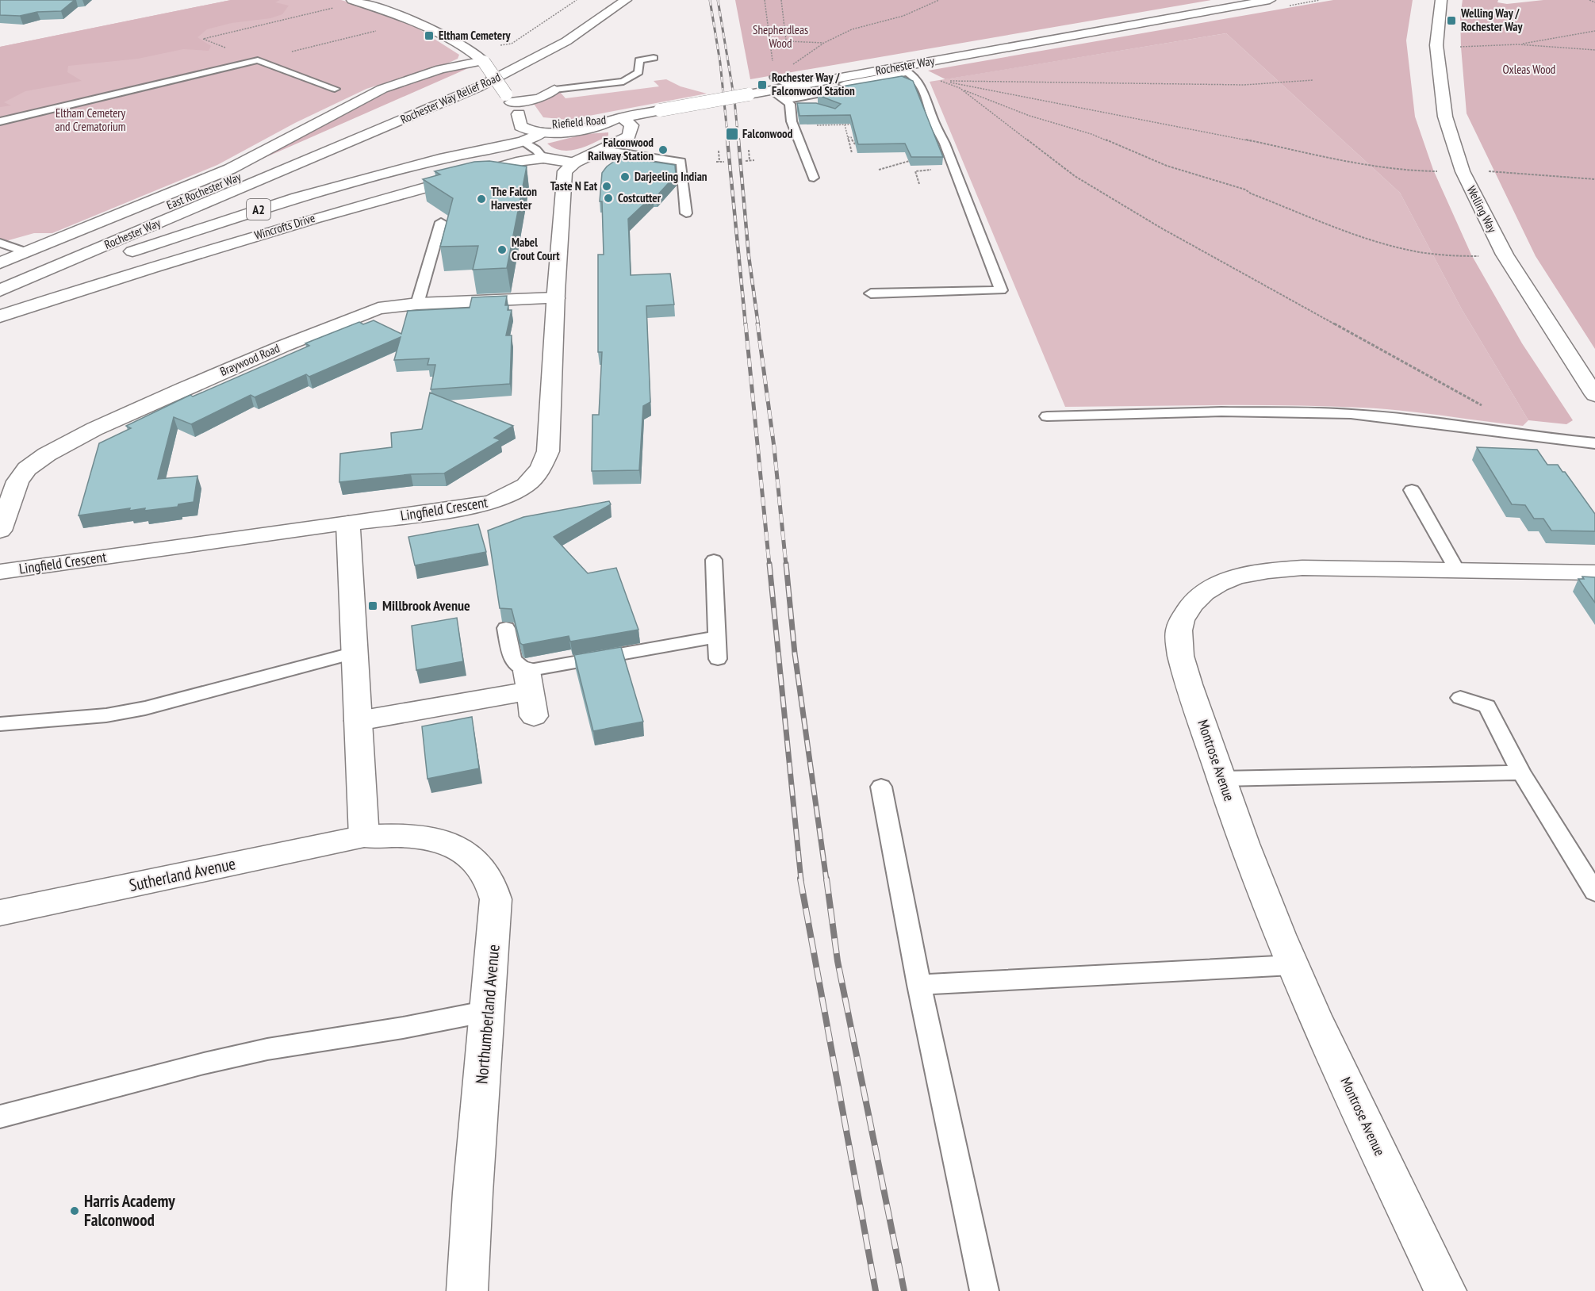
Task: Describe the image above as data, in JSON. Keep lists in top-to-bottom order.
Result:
{
  "streets": {
    "main road": [
      "Rochester Way",
      "Rochester Way Relief Road",
      "Riefield Road",
      "East Rochester Way",
      "A2",
      "Welling Way",
      "Wincrofts Drive",
      "Braywood Road",
      "Lingfield Crescent",
      "Montrose Avenue",
      "Sutherland Avenue",
      "Northumberland Avenue"
    ]
  },
  "crossings": [
    ["Rochester Way", "Rochester Way Relief Road"],
    ["Rochester Way", "Riefield Road"],
    ["Rochester Way Relief Road", "East Rochester Way"],
    ["Wincrofts Drive", "Lingfield Crescent"],
    ["Braywood Road", "Lingfield Crescent"],
    ["Sutherland Avenue", "Northumberland Avenue"]
  ],
  "parks": ["Shepherdleas Wood", "Oxleas Wood", "Eltham Cemetery and Crematorium"],
  "places": {
    "transit": [
      "Welling Way / Rochester Way",
      "Eltham Cemetery",
      "Rochester Way / Falconwood Station",
      "Falconwood",
      "Millbrook Avenue"
    ],
    "other": [
      "Falconwood Railway Station",
      "Darjeeling Indian",
      "Taste N Eat",
      "Costcutter",
      "The Falcon Harvester",
      "Mabel Crout Court",
      "Harris Academy Falconwood"
    ]
  }
}
